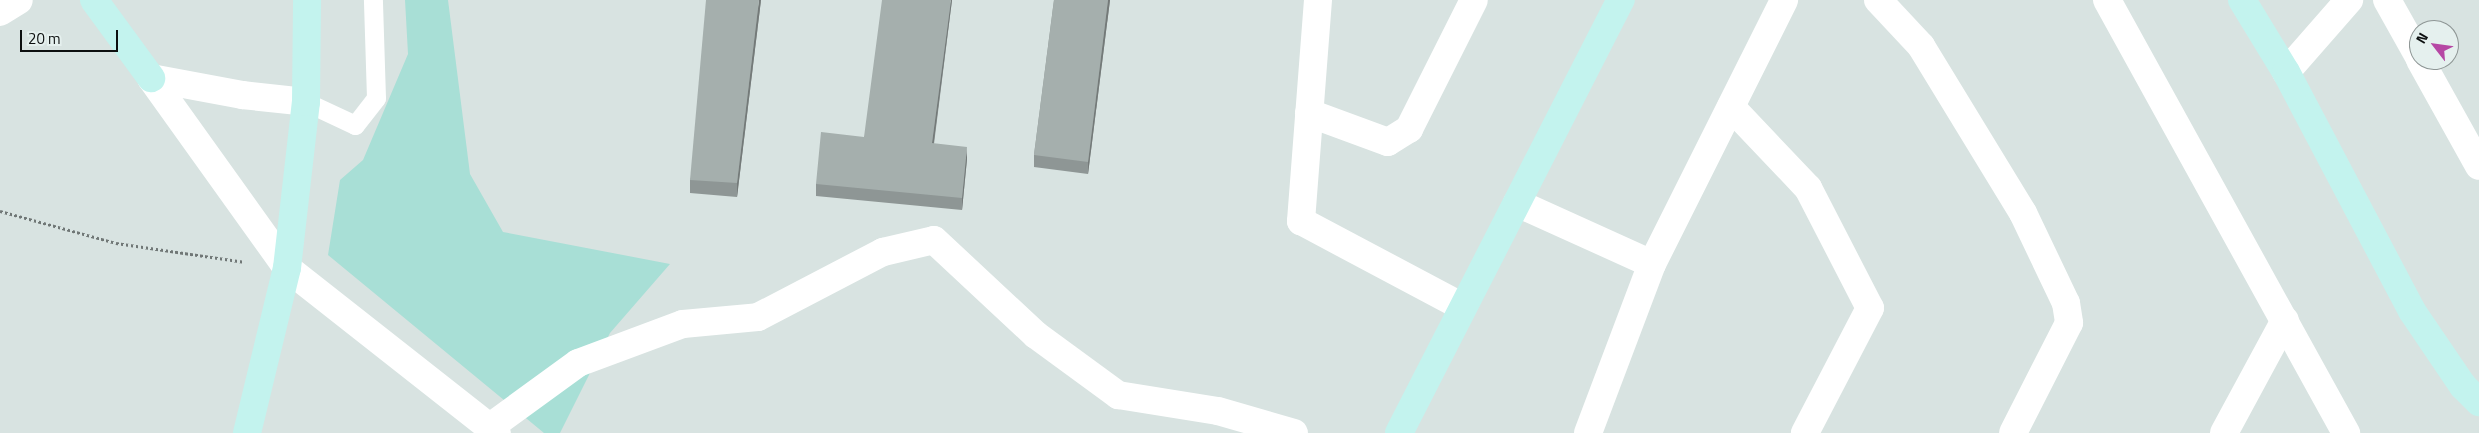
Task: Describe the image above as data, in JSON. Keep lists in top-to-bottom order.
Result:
{
  "scale_bar": "20 m",
  "north": "top left"
}
